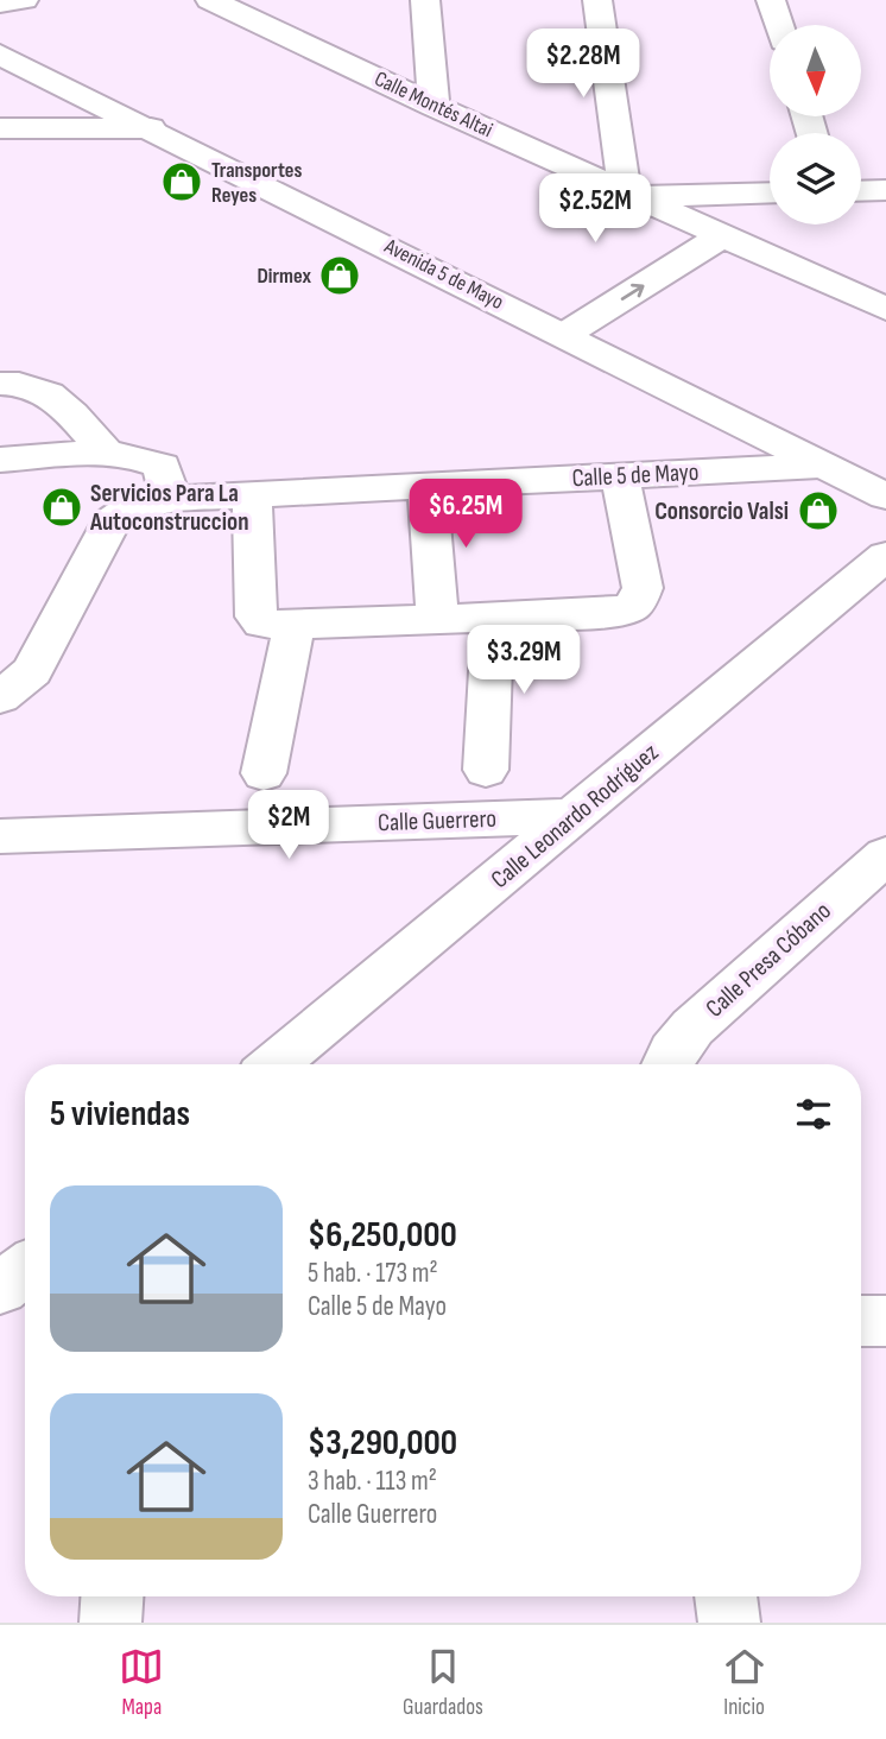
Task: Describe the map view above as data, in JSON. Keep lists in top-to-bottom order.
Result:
{
  "streets": {
    "street": [
      "Calle Montés Altai",
      "Avenida 5 de Mayo",
      "Calle 5 de Mayo",
      "Calle Leonardo Rodríguez",
      "Calle Guerrero",
      "Calle Presa Cóbano"
    ]
  },
  "crossings": [
    ["Avenida 5 de Mayo", "Calle 5 de Mayo"],
    ["Calle Leonardo Rodríguez", "Calle Guerrero"]
  ],
  "places": {
    "shop": [
      "Transportes Reyes",
      "Dirmex",
      "Servicios Para La Autoconstruccion",
      "Consorcio Valsi"
    ]
  },
  "north": "bottom",
  "page": {
    "price": [
      "$2.28M",
      "$2.52M",
      "$6.25M",
      "$3.29M",
      "$2M"
    ],
    "heading": "5 viviendas",
    "list": [
      {
        "name": "$6,250,000",
        "note": "5 hab. · 173 m² · Calle 5 de Mayo"
      },
      {
        "name": "$3,290,000",
        "note": "3 hab. · 113 m² · Calle Guerrero"
      }
    ],
    "tabs": ["Mapa", "Guardados", "Inicio"]
  }
}
